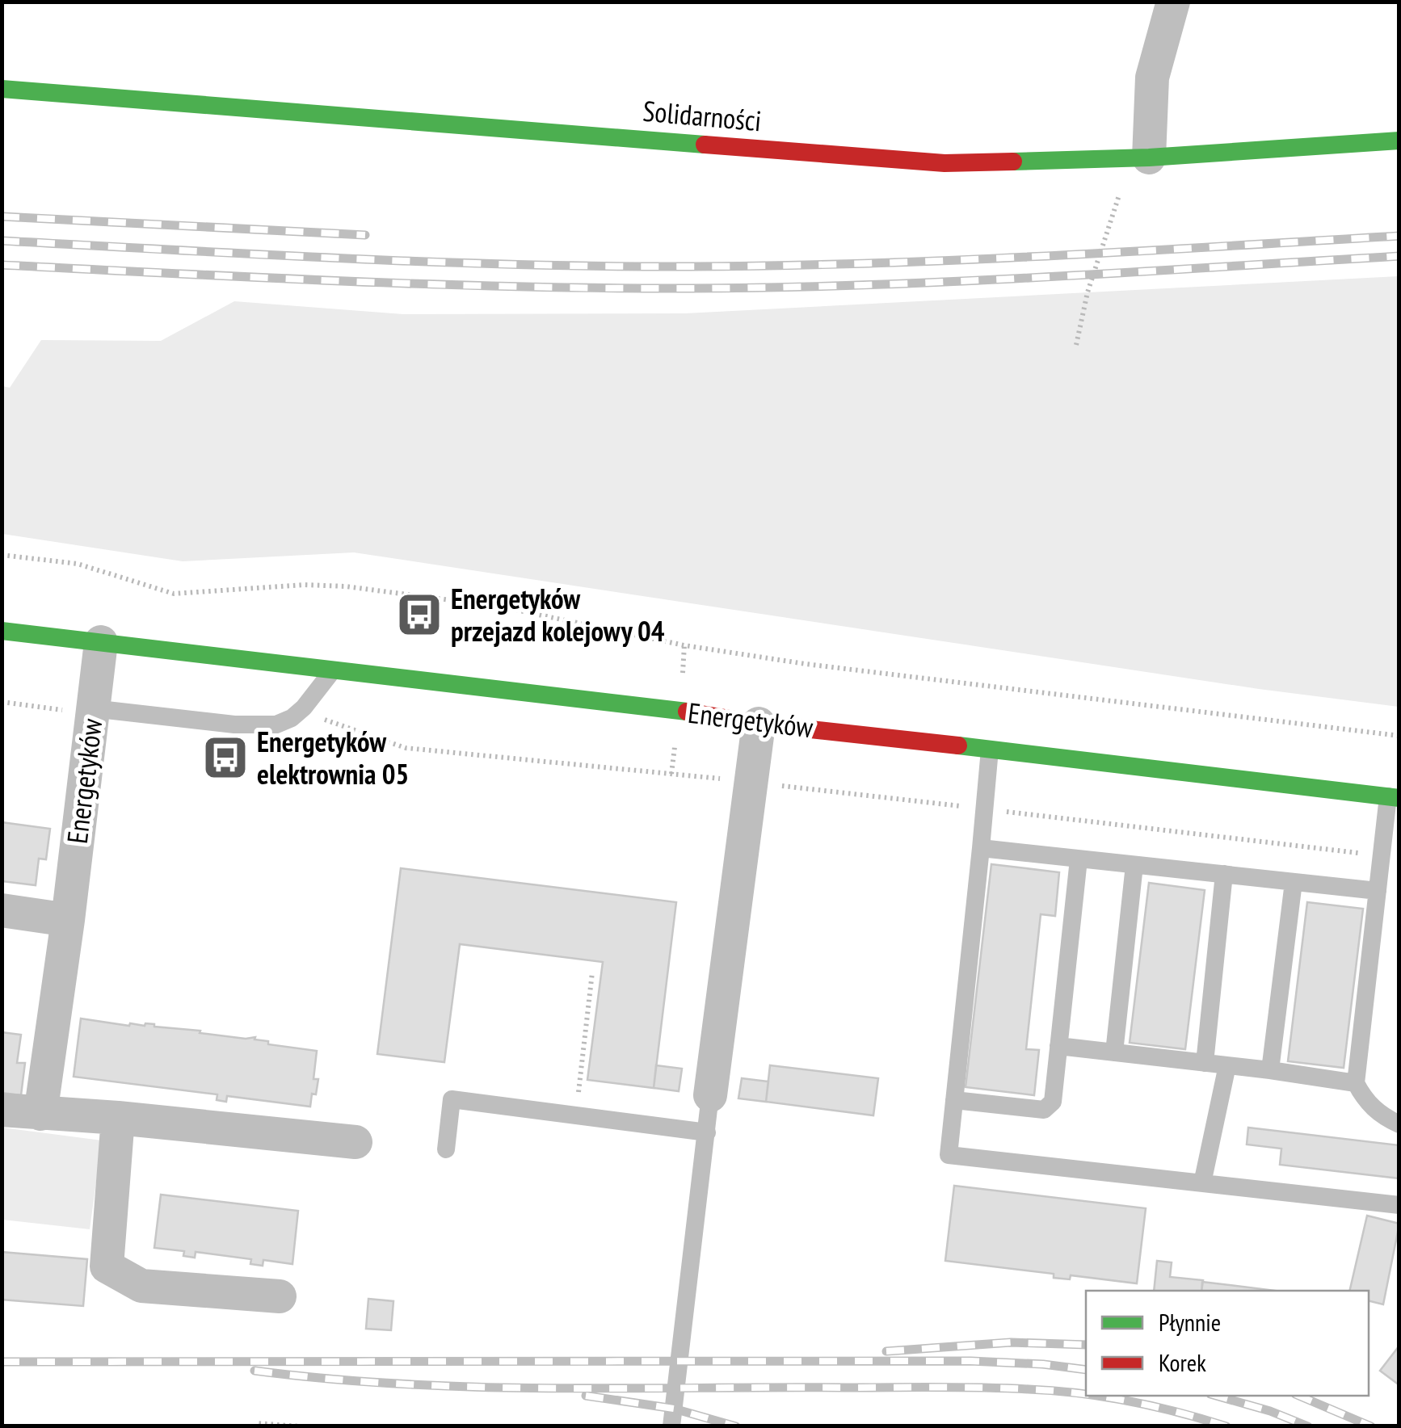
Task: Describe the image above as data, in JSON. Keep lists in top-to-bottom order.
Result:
{
  "streets": {
    "main road": ["Solidarności", "Energetyków"]
  },
  "places": {
    "bus stop": ["Energetyków przejazd kolejowy 04", "Energetyków elektrownia 05"]
  },
  "legend": ["Płynnie", "Korek"]
}
